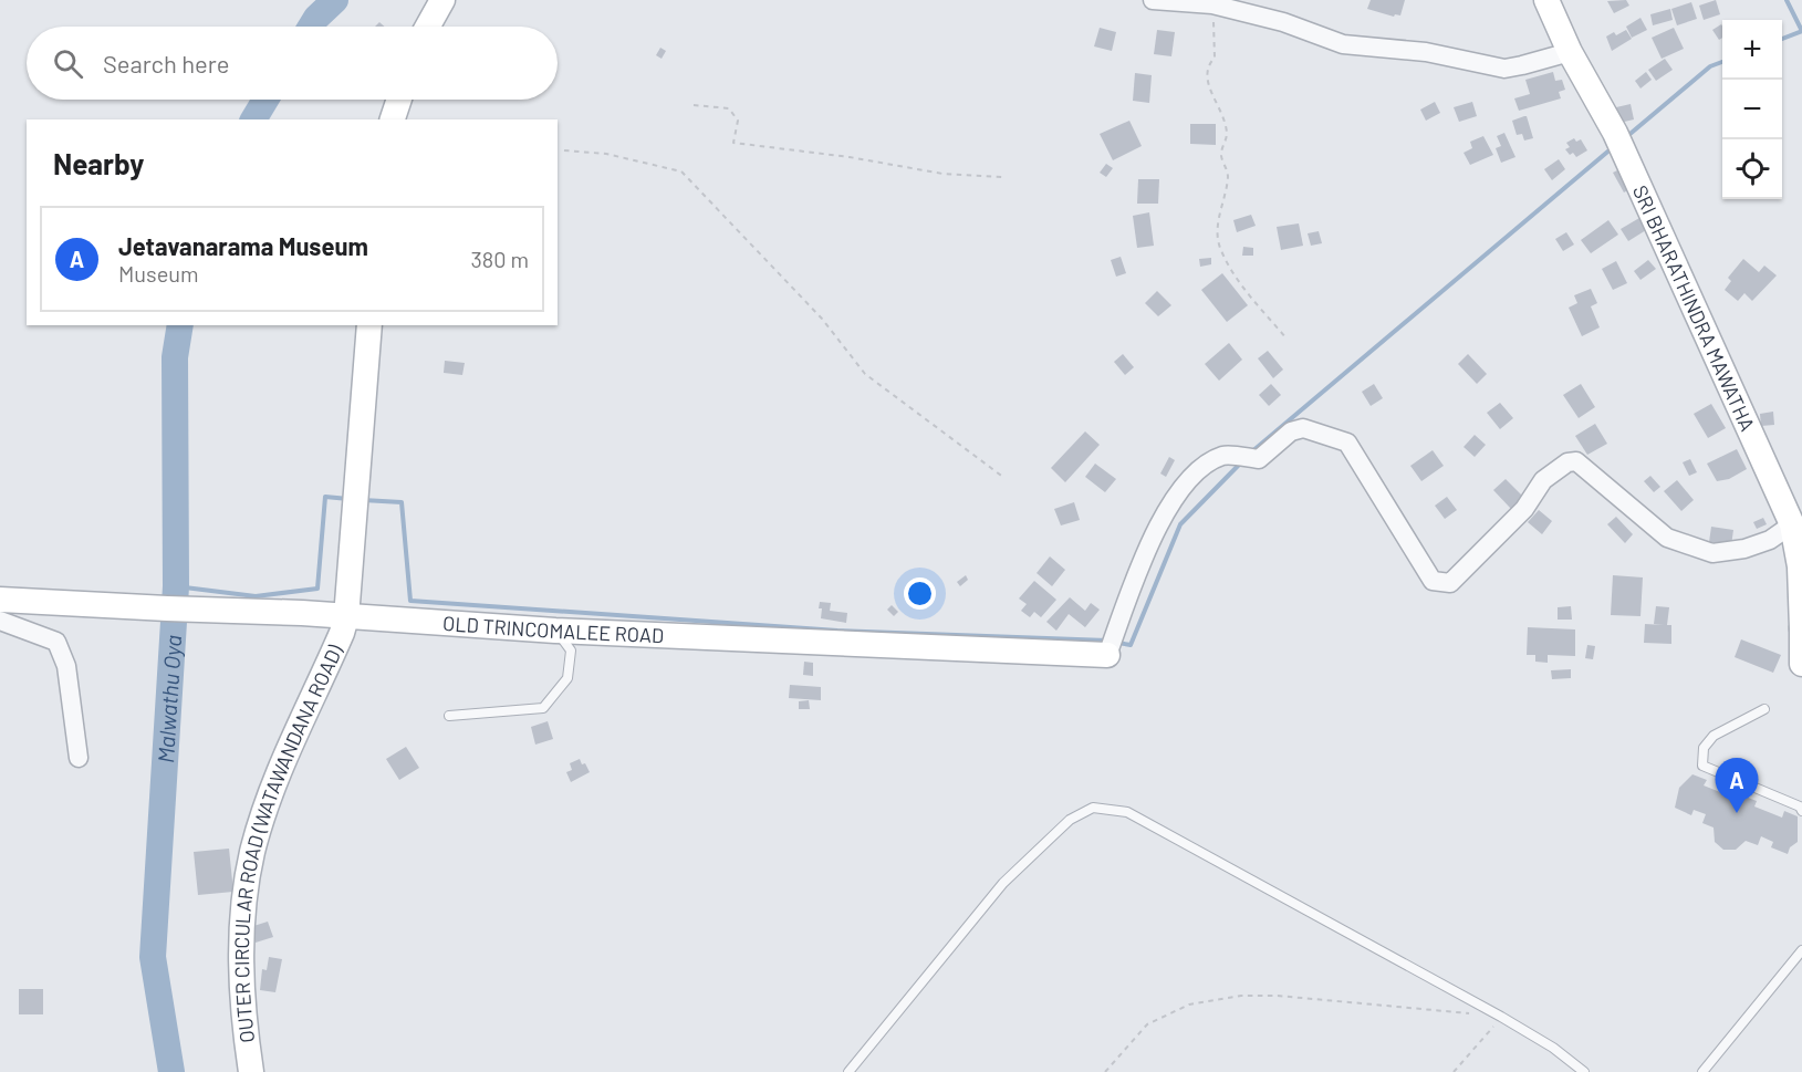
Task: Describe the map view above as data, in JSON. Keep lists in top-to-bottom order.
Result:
{
  "streets": {
    "main road": ["SRI BHARATHINDRA MAWATHA", "OLD TRINCOMALEE ROAD", "OUTER CIRCULAR ROAD (WATAWANDANA ROAD)"]
  },
  "crossings": [
    ["OLD TRINCOMALEE ROAD", "OUTER CIRCULAR ROAD (WATAWANDANA ROAD)"]
  ],
  "water": ["Malwathu Oya"],
  "page": {
    "map_buttons": ["+", "−"],
    "search": "Search here",
    "heading": "Nearby",
    "list": [
      {
        "mark": "A",
        "name": "Jetavanarama Museum",
        "note": "Museum",
        "value": "380 m"
      }
    ],
    "pins": "A"
  }
}
